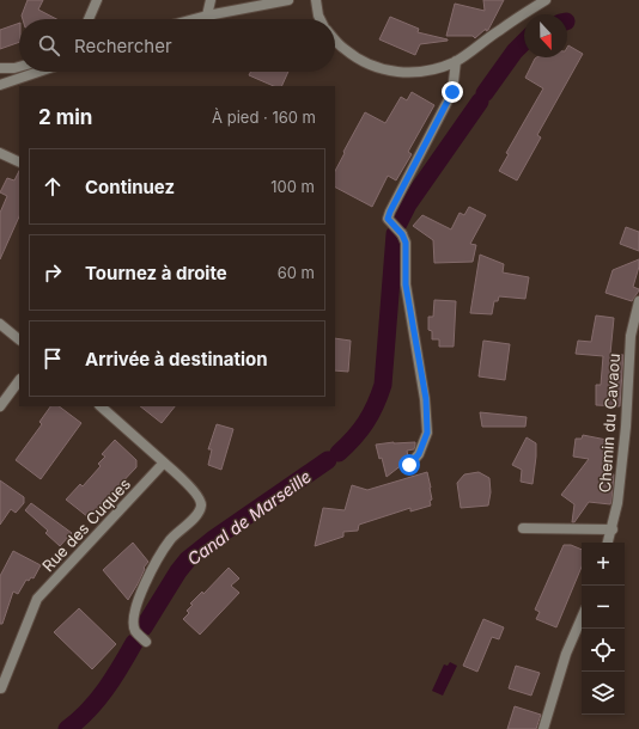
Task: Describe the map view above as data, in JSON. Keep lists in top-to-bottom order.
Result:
{
  "streets": {
    "street": ["Chemin du Cavaou", "Rue des Cuques"]
  },
  "water": ["Canal de Marseille"],
  "north": "bottom",
  "page": {
    "search": "Rechercher",
    "heading": ["2 min", "À pied · 160 m"],
    "list": [
      ["Continuez", "100 m"],
      ["Tournez à droite", "60 m"],
      "Arrivée à destination"
    ],
    "map_buttons": ["+", "−"]
  }
}
